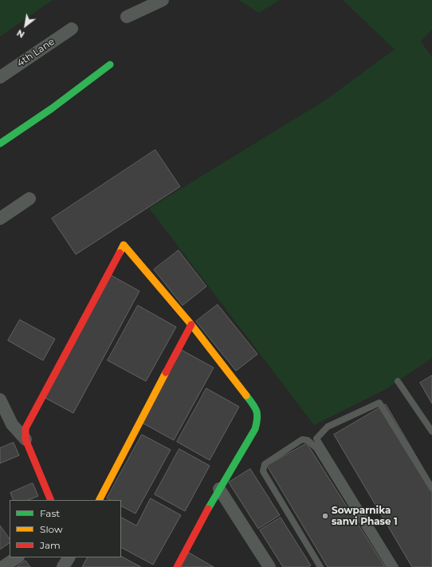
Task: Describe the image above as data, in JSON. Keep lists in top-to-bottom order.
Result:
{
  "streets": {
    "street": ["4th Lane"]
  },
  "places": ["Sowparnika sanvi Phase 1"],
  "legend": ["Fast", "Slow", "Jam"],
  "north": "bottom left"
}
